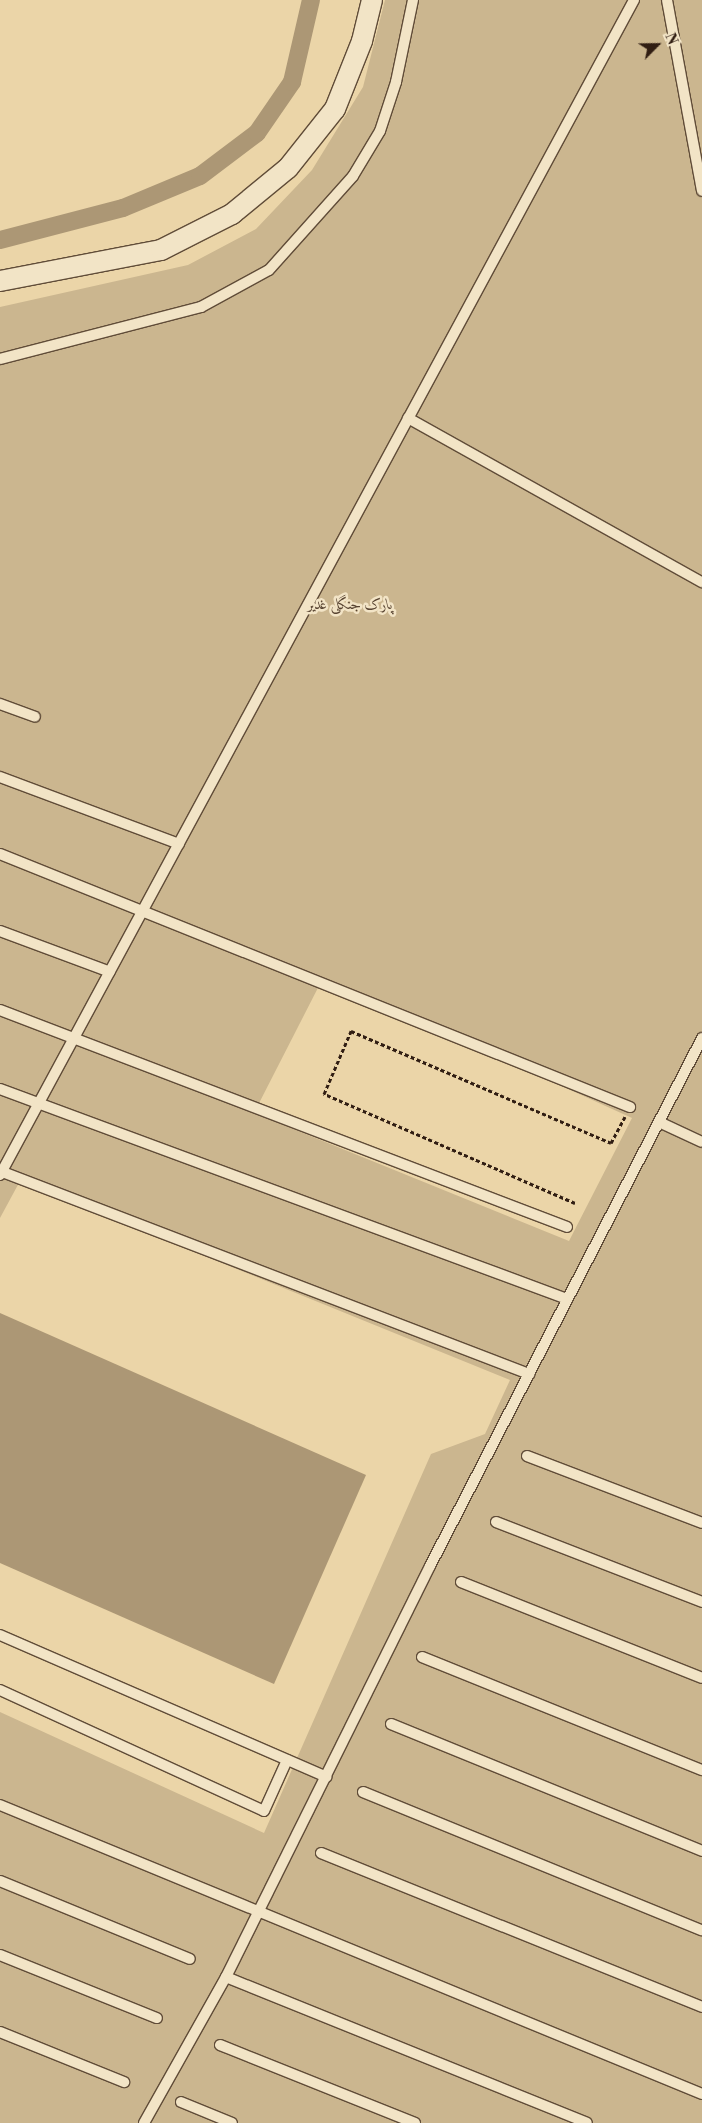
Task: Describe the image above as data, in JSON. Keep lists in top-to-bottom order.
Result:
{
  "parks": ["پارک جنگلی غدیر"],
  "north": "top right"
}
